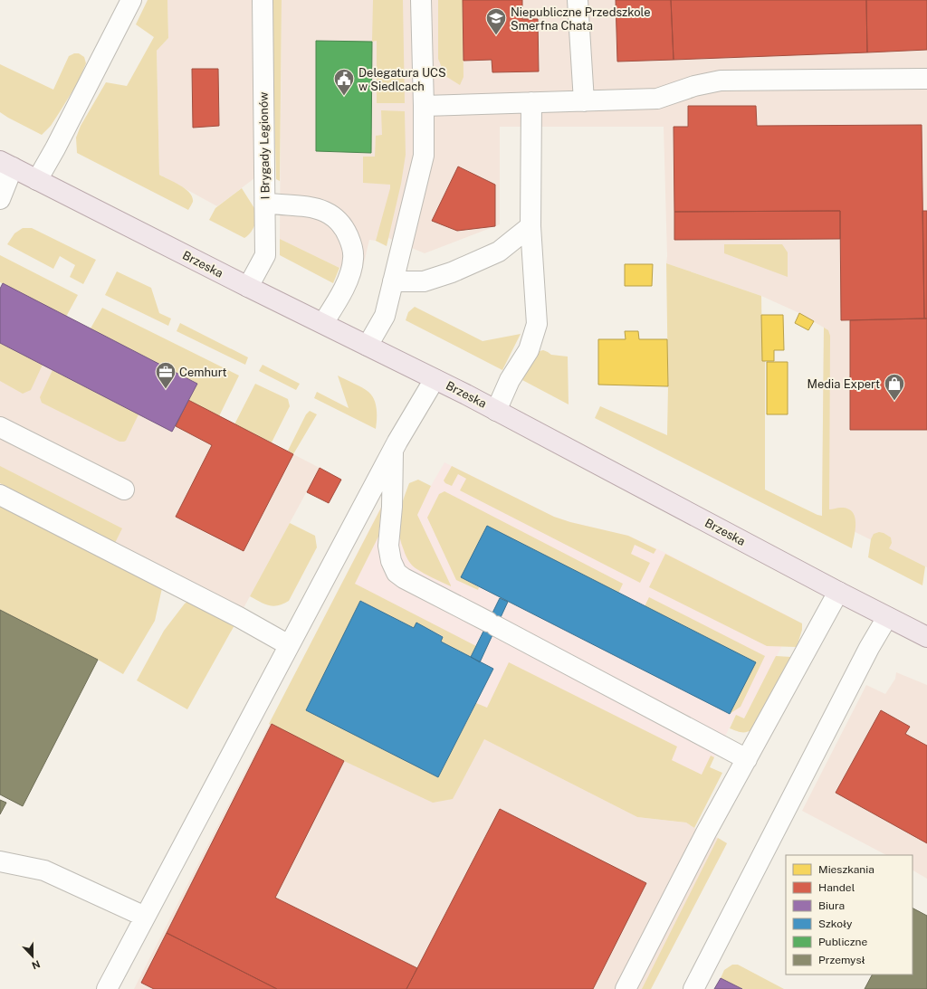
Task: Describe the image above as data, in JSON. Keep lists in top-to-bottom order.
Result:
{
  "streets": {
    "main road": ["Brzeska"],
    "street": ["I Brygady Legionów"]
  },
  "crossings": [
    ["I Brygady Legionów", "Brzeska"]
  ],
  "places": {
    "school or university": ["Niepubliczne Przedszkole Smerfna Chata"],
    "public building": ["Delegatura UCS w Siedlcach"],
    "office": ["Cemhurt"],
    "shop": ["Media Expert"]
  },
  "legend": [
    "Mieszkania",
    "Handel",
    "Biura",
    "Szkoły",
    "Publiczne",
    "Przemysł"
  ],
  "north": "bottom"
}
